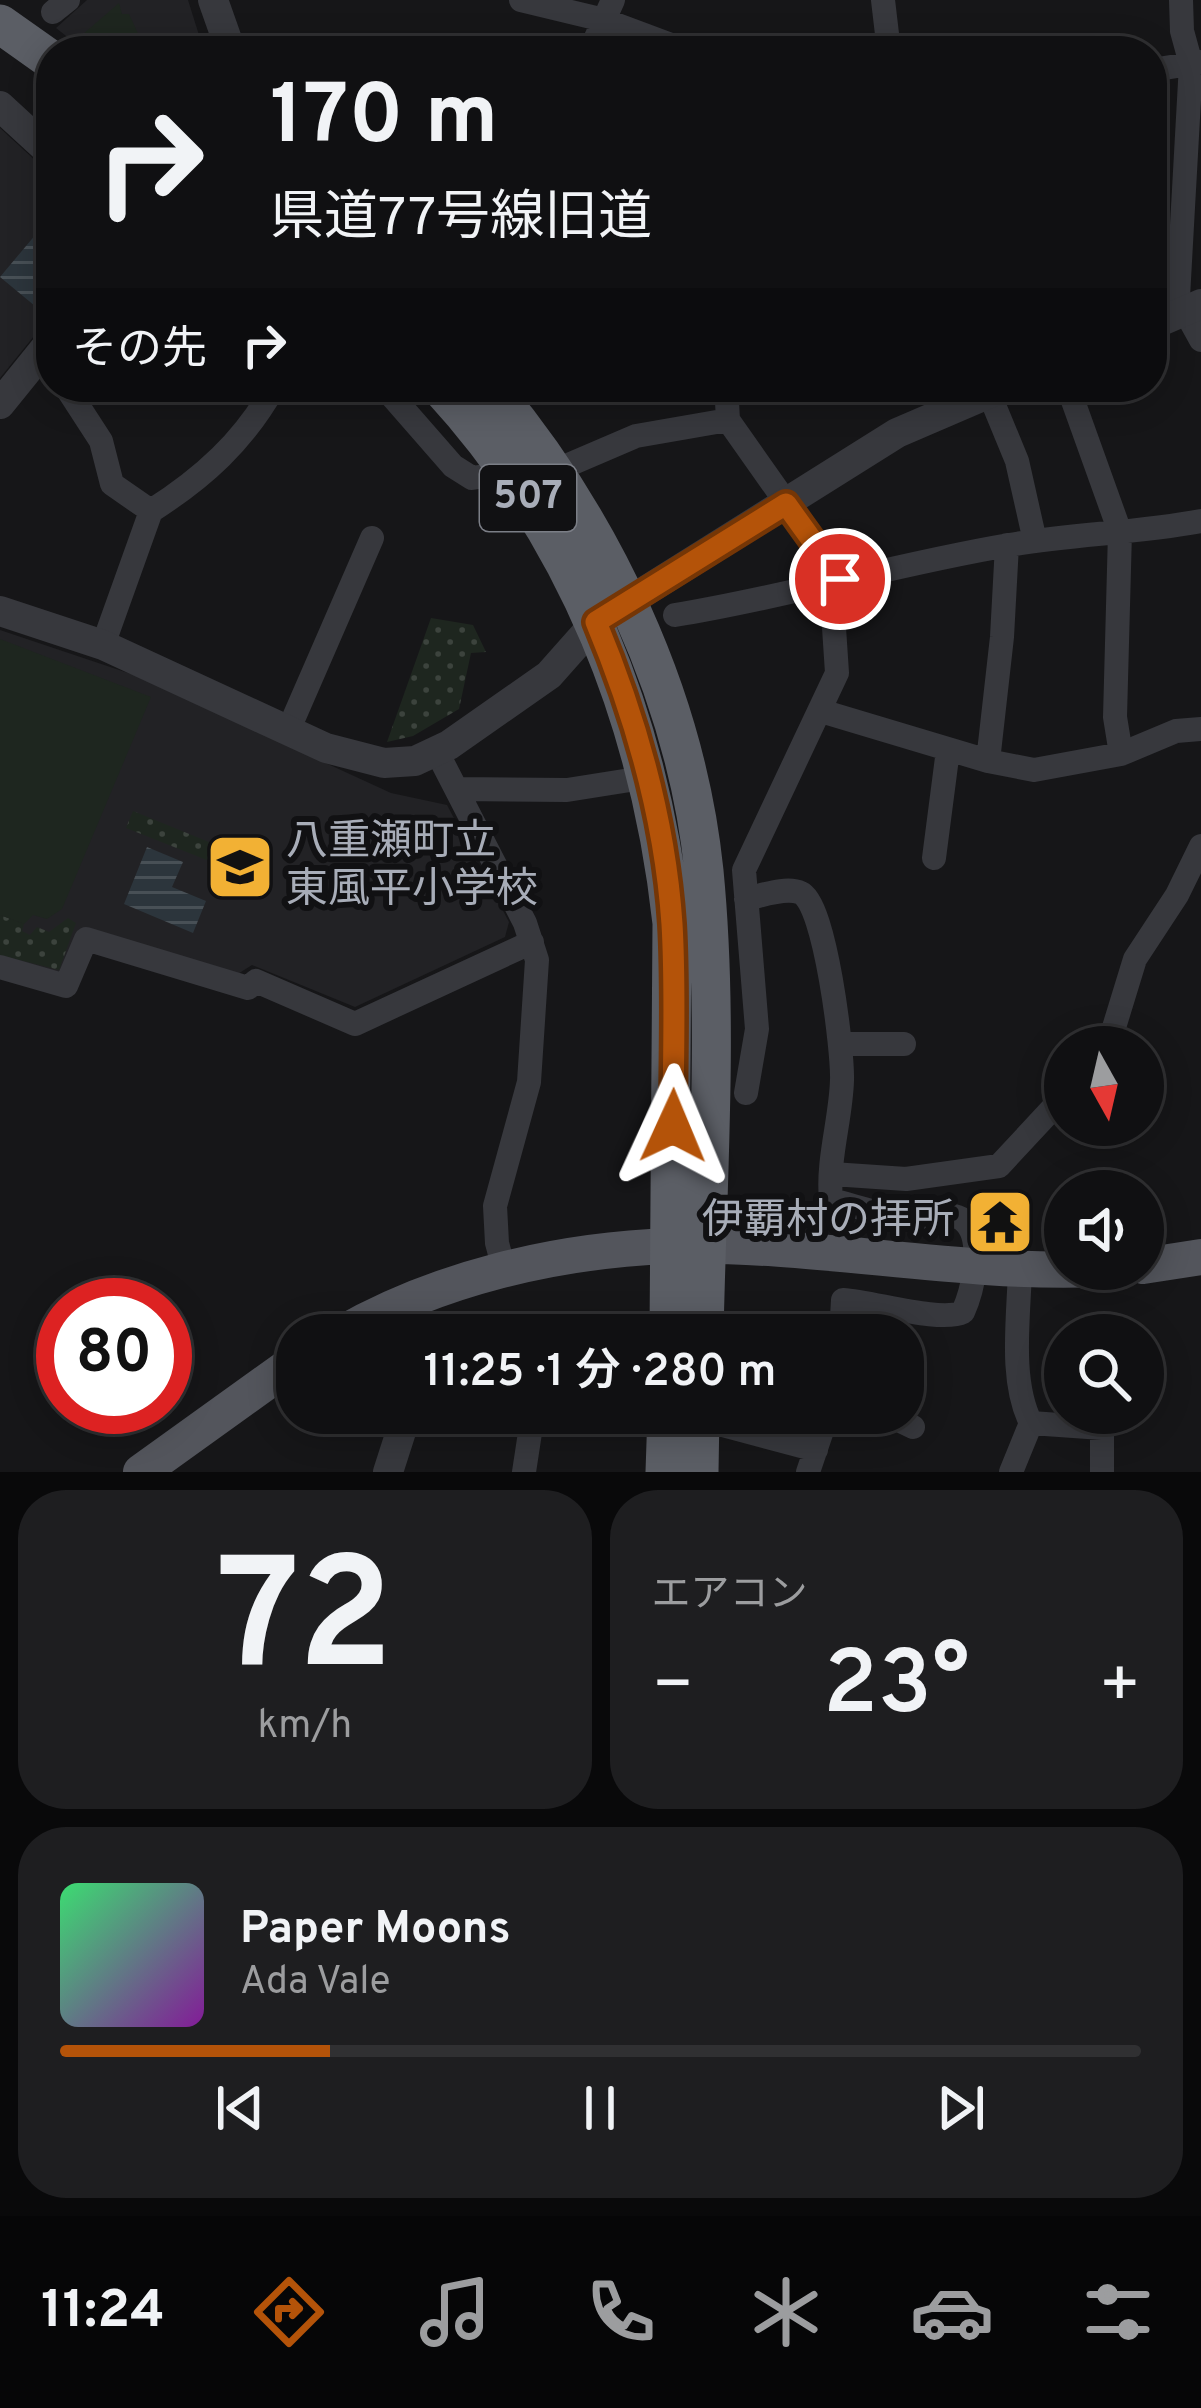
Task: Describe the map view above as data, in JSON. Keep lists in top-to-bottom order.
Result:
{
  "streets": {
    "highway": ["507"]
  },
  "places": {
    "school or university": ["八重瀬町立 東風平小学校"],
    "temple": ["伊覇村の拝所"]
  },
  "north": "bottom",
  "page": {
    "turn": ["170 m", "県道77号線旧道"],
    "then": "その先",
    "limit": "80",
    "trip": "11:25 · 1 分 · 280 m",
    "tile": [
      ["72", "km/h"],
      "エアコン"
    ],
    "heat": ["−", "23°", "+"],
    "song": ["Paper Moons", "Ada Vale"],
    "tabs": "11:24"
  }
}
